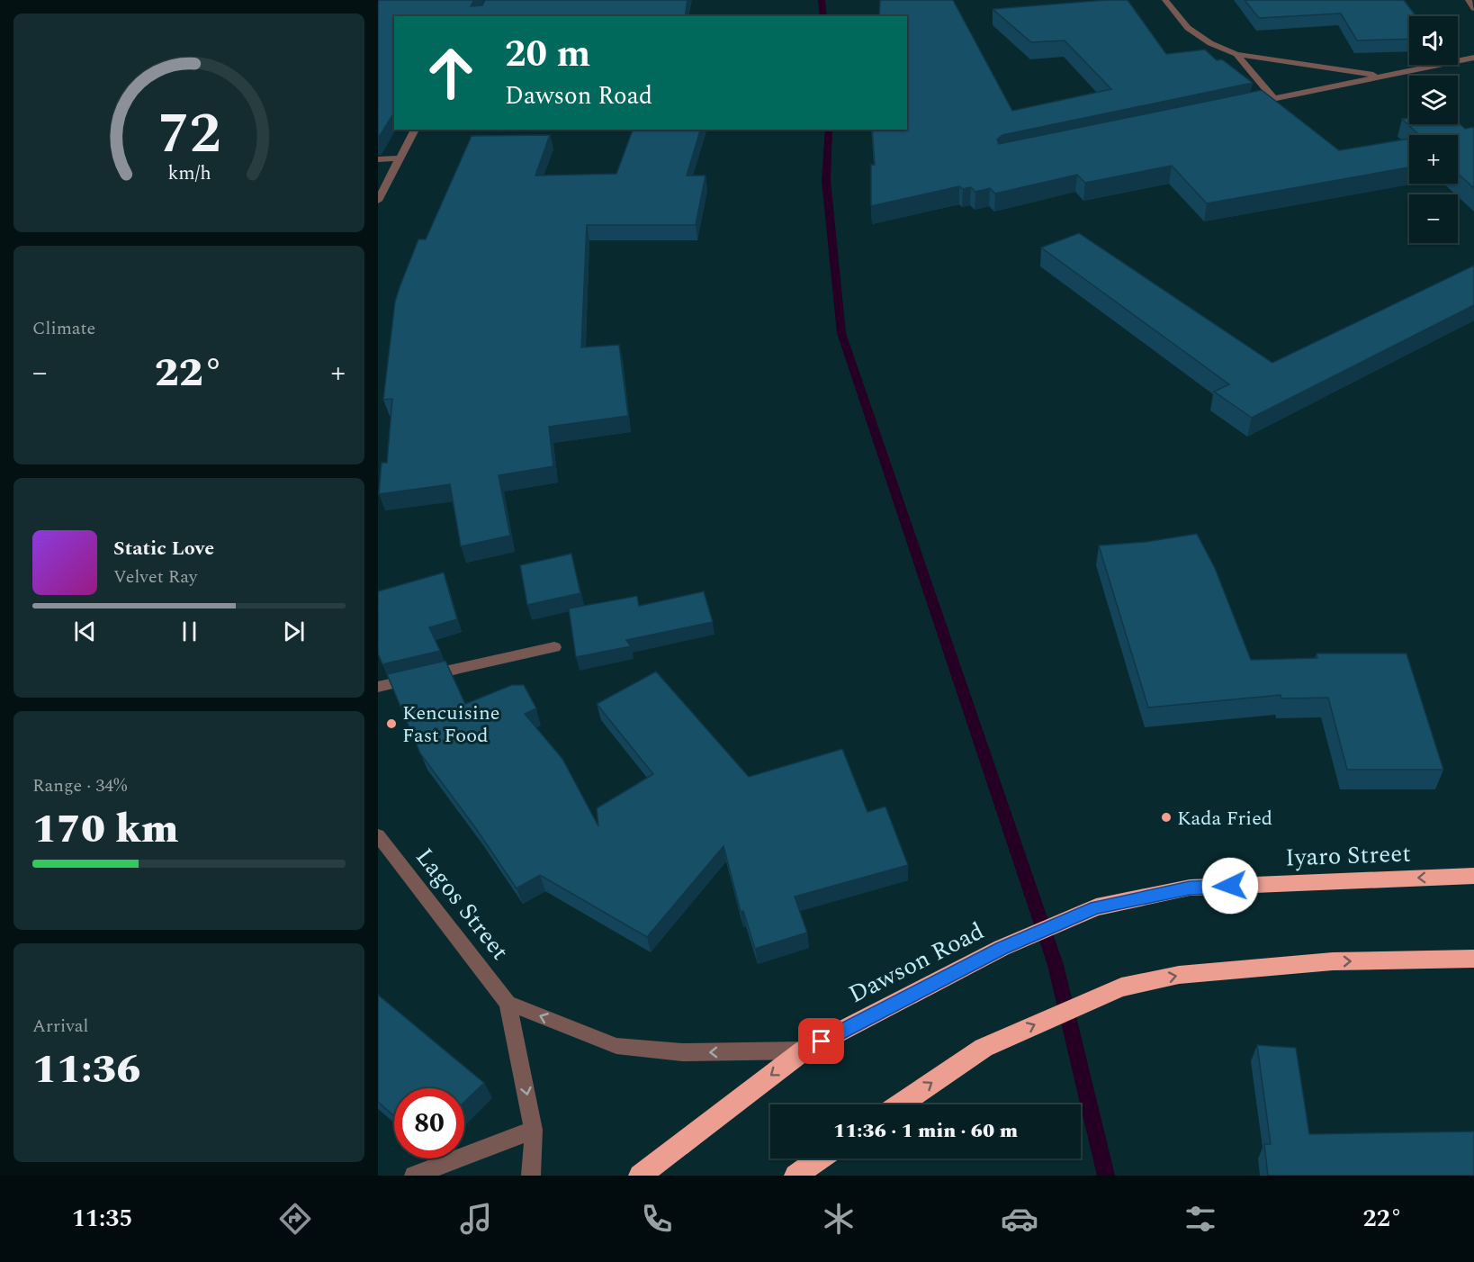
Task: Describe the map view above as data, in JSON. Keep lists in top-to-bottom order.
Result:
{
  "streets": {
    "highway": ["Iyaro Street", "Dawson Road"],
    "street": ["Lagos Street"]
  },
  "crossings": [
    ["Iyaro Street", "Dawson Road"]
  ],
  "one_way": ["Dawson Road"],
  "places": ["Kencuisine Fast Food", "Kada Fried"],
  "page": {
    "map_buttons": ["+", "−"],
    "turn": ["20 m", "Dawson Road"],
    "tile": [
      "Climate",
      ["Range · 34%", "170 km"],
      ["Arrival", "11:36"]
    ],
    "heat": ["−", "22°", "+"],
    "song": ["Static Love", "Velvet Ray"],
    "limit": "80",
    "trip": "11:36 · 1 min · 60 m",
    "tabs": ["11:35", "22°"],
    "gauge": ["72", "km/h"]
  }
}
